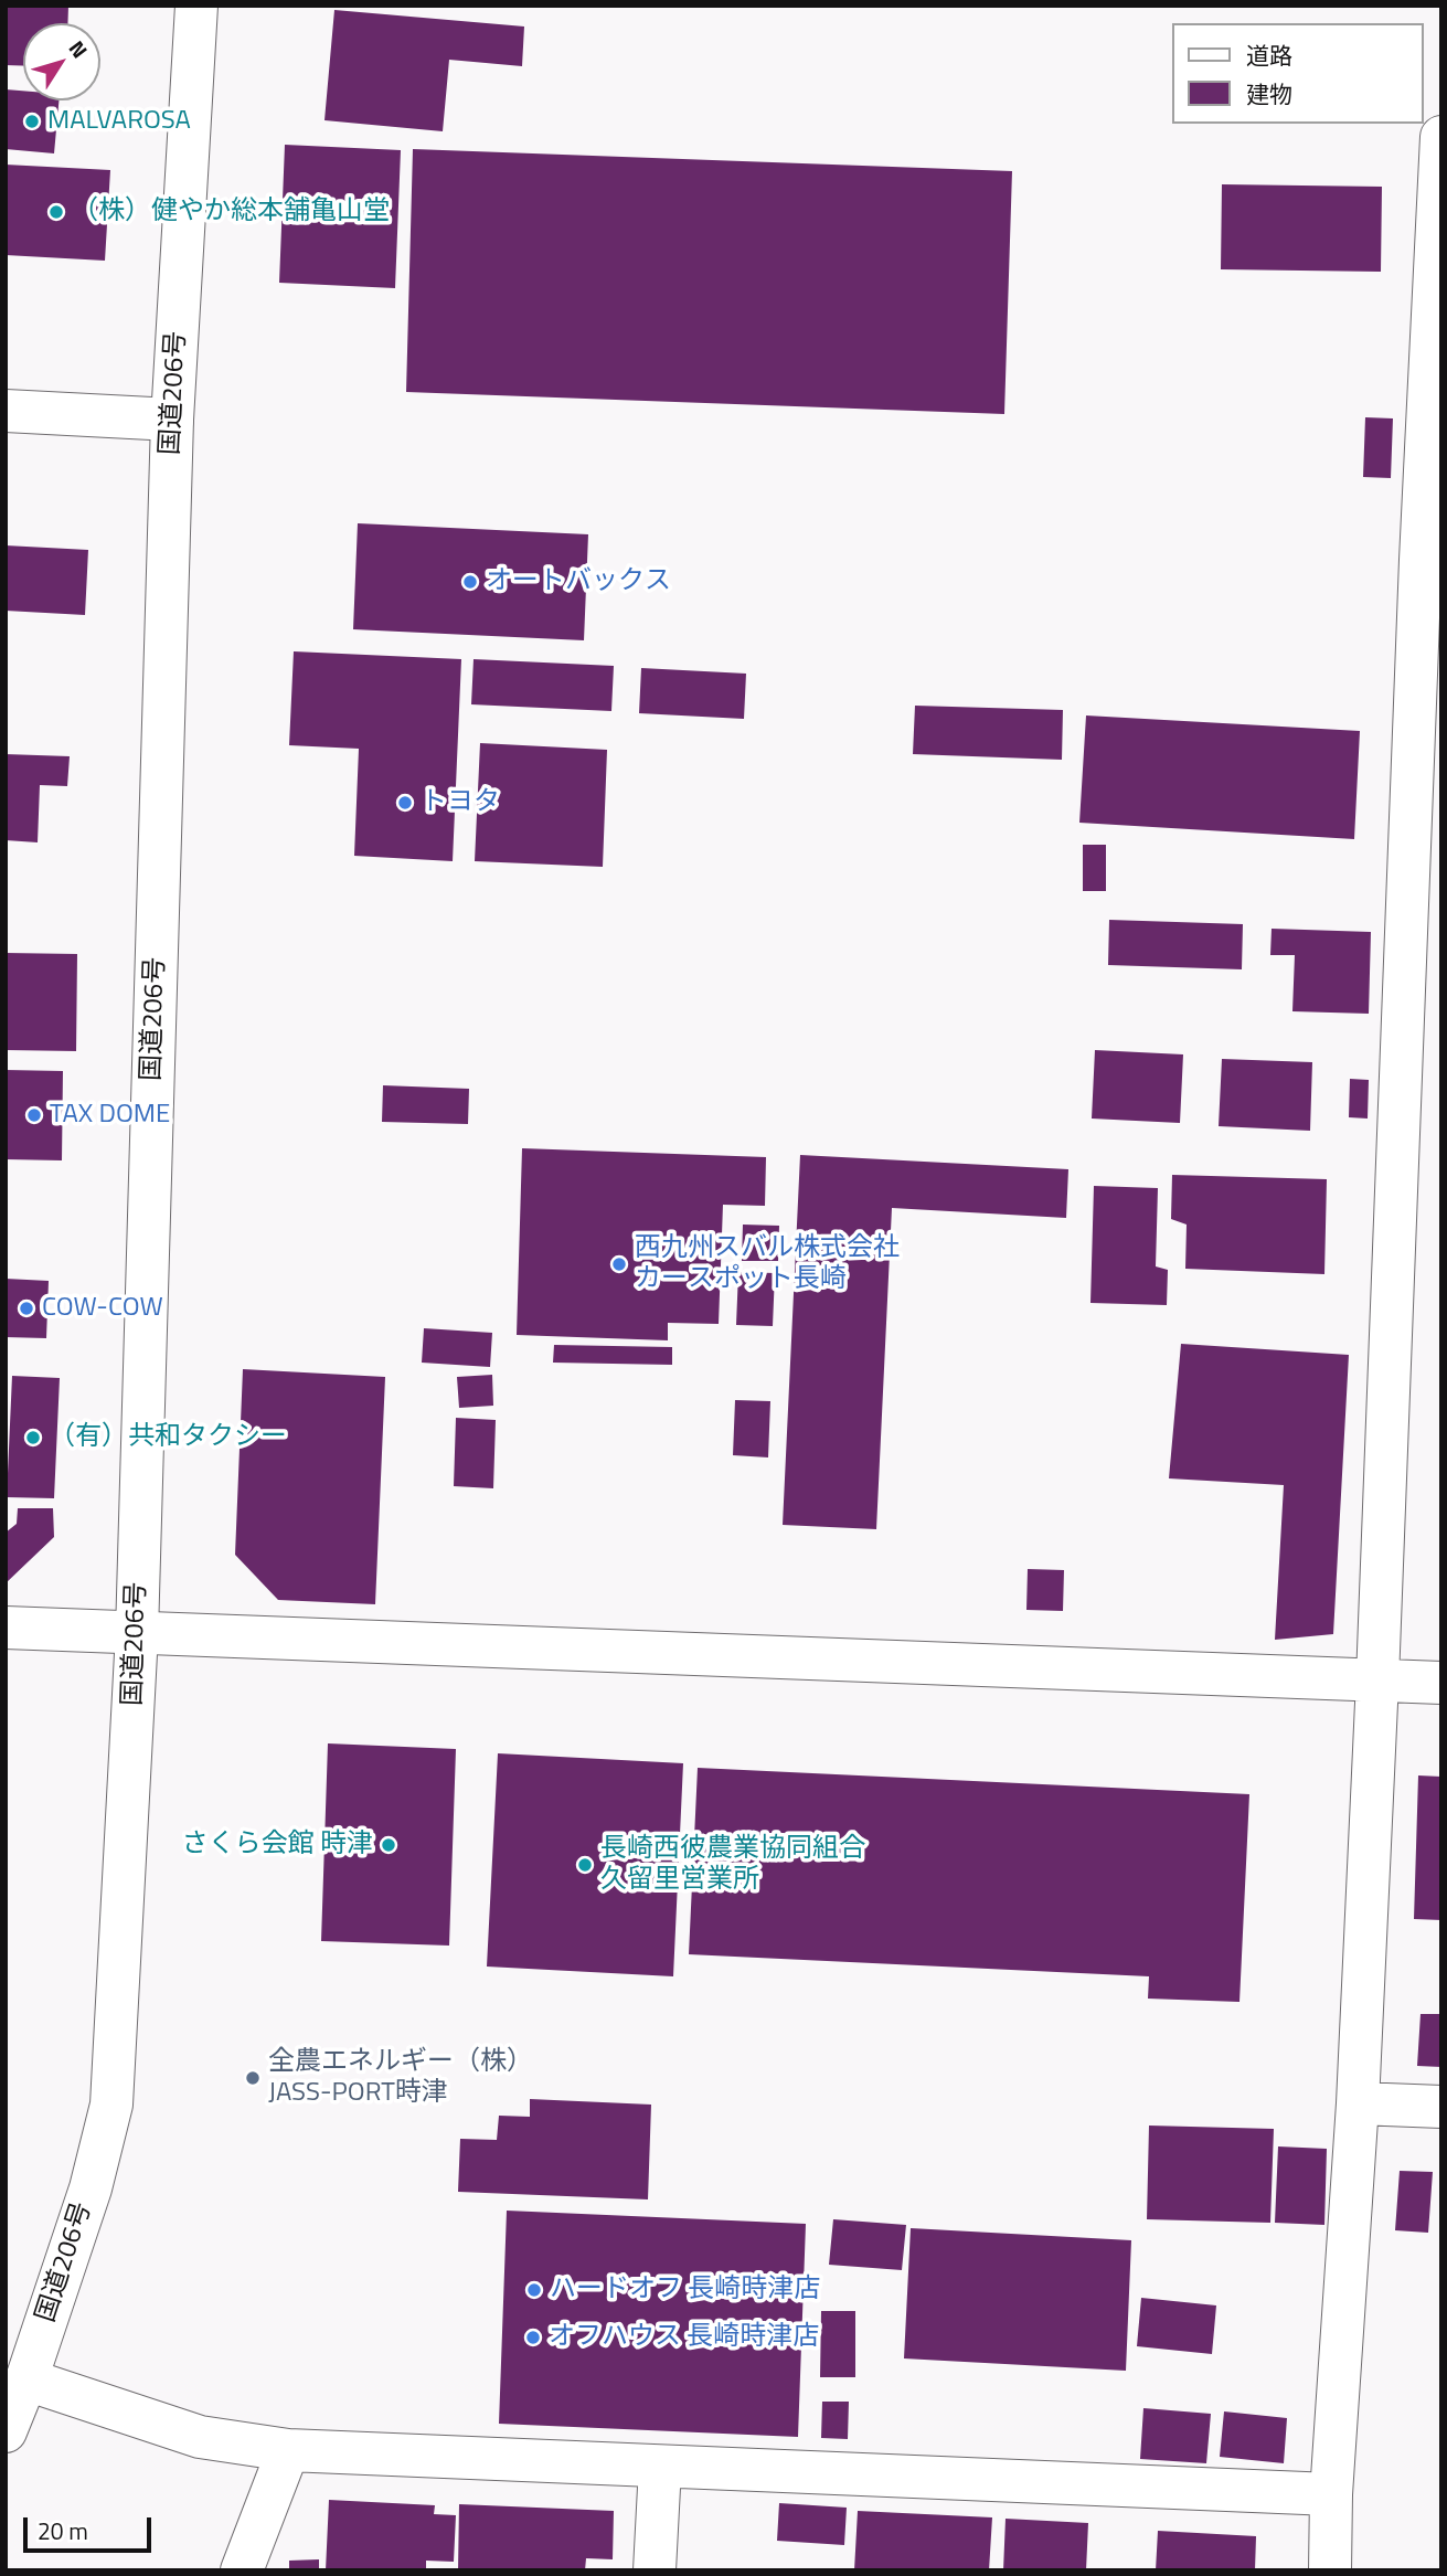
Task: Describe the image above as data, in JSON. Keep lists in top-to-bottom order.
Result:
{
  "streets": {
    "main road": ["国道206号"]
  },
  "places": [
    "MALVAROSA",
    "（株）健やか総本舗亀山堂",
    "オートバックス",
    "トヨタ",
    "TAX DOME",
    "西九州スバル株式会社 カースポット長崎",
    "COW-COW",
    "（有）共和タクシー",
    "さくら会館 時津",
    "長崎西彼農業協同組合 久留里営業所",
    "全農エネルギー（株） JASS-PORT時津",
    "ハードオフ 長崎時津店",
    "オフハウス 長崎時津店"
  ],
  "legend": ["道路", "建物"],
  "scale_bar": "20 m",
  "north": "top right"
}
